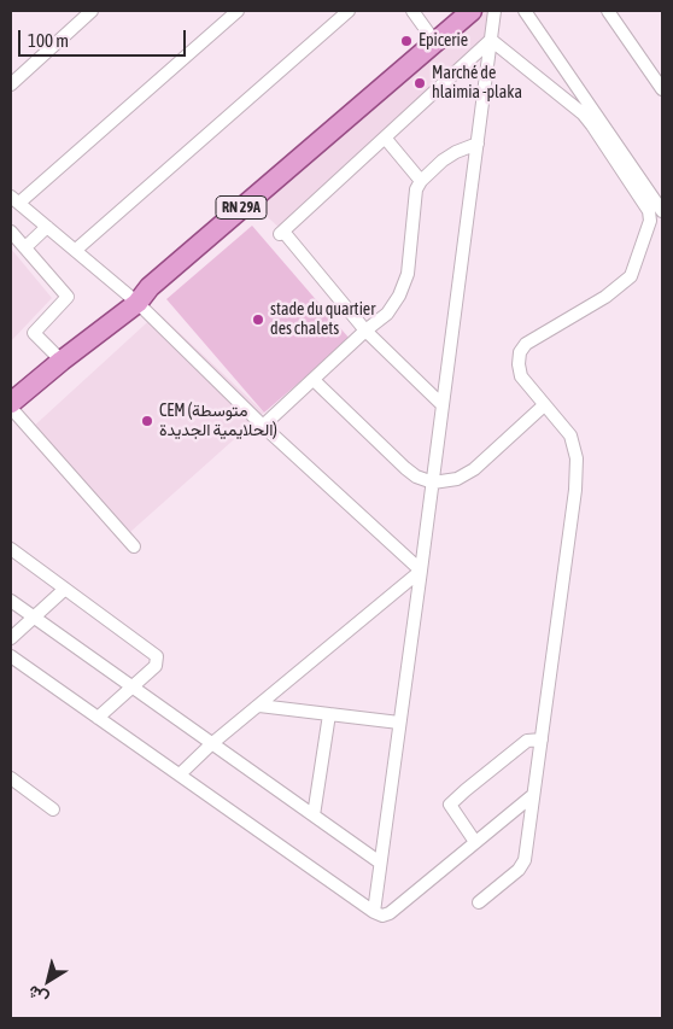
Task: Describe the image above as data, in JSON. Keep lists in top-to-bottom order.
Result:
{
  "streets": {
    "main road": ["RN 29A"]
  },
  "places": [
    "Epicerie",
    "Marché de hlaimia -plaka",
    "stade du quartier des chalets",
    "CEM (متوسطة الحلايمية الجديدة)"
  ],
  "scale_bar": "100 m",
  "north": "bottom left"
}
